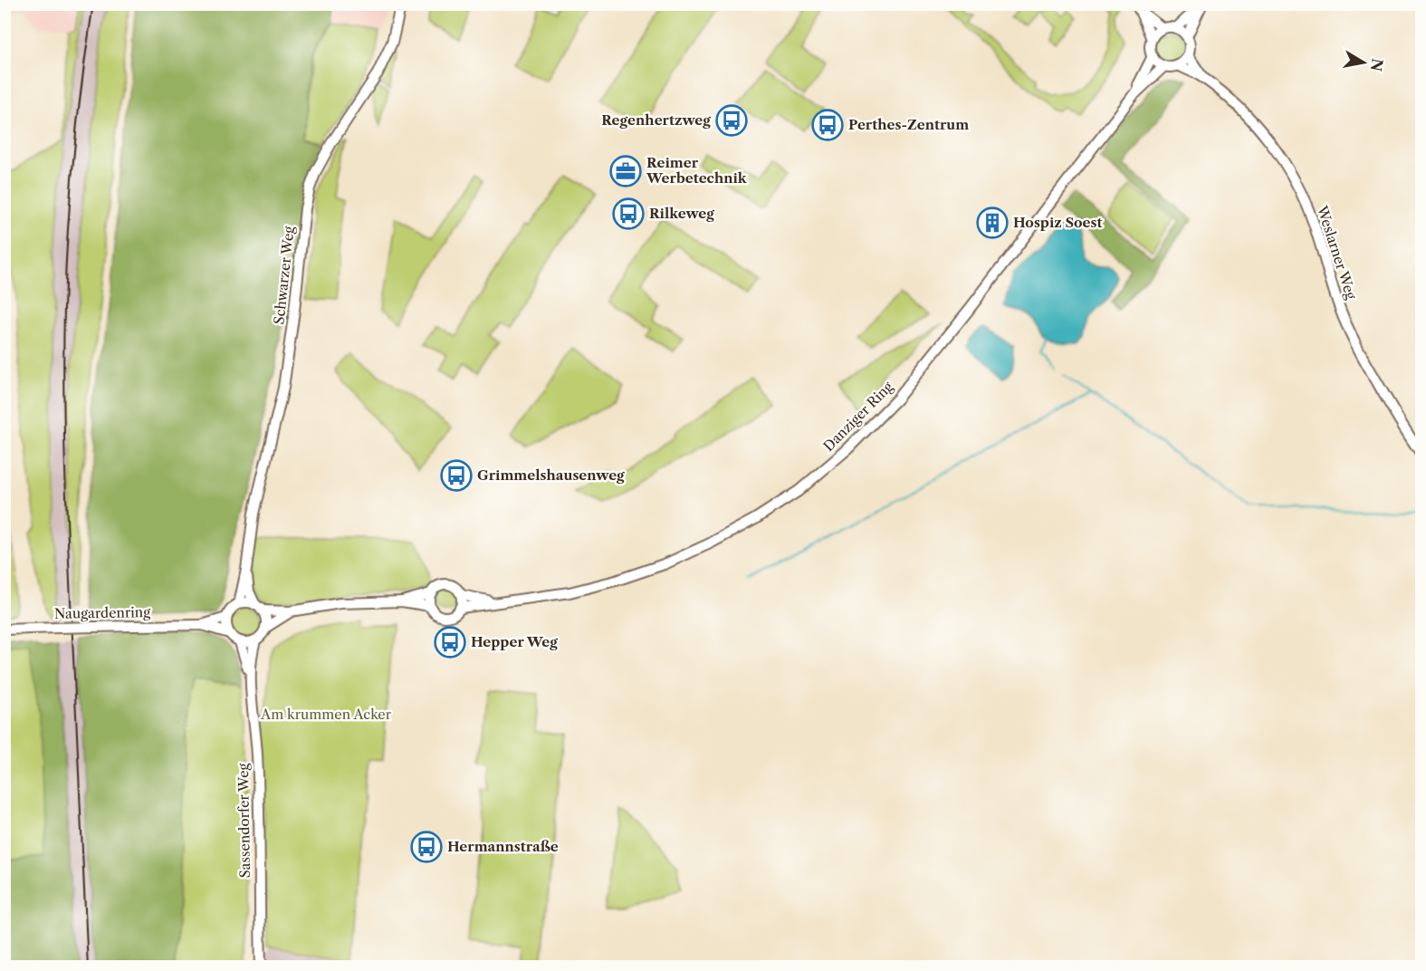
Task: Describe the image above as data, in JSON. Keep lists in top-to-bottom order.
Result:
{
  "streets": {
    "main road": [
      "Weslarner Weg",
      "Schwarzer Weg",
      "Danziger Ring",
      "Naugardenring",
      "Sassendorfer Weg"
    ]
  },
  "crossings": [
    ["Weslarner Weg", "Danziger Ring"],
    ["Schwarzer Weg", "Naugardenring"],
    ["Schwarzer Weg", "Sassendorfer Weg"],
    ["Naugardenring", "Sassendorfer Weg"]
  ],
  "parks": ["Am krummen Acker"],
  "places": {
    "bus stop": [
      "Regenhertzweg",
      "Perthes-Zentrum",
      "Rilkeweg",
      "Grimmelshausenweg",
      "Hepper Weg",
      "Hermannstraße"
    ],
    "office": ["Reimer Werbetechnik"],
    "building": ["Hospiz Soest"]
  },
  "north": "right"
}
